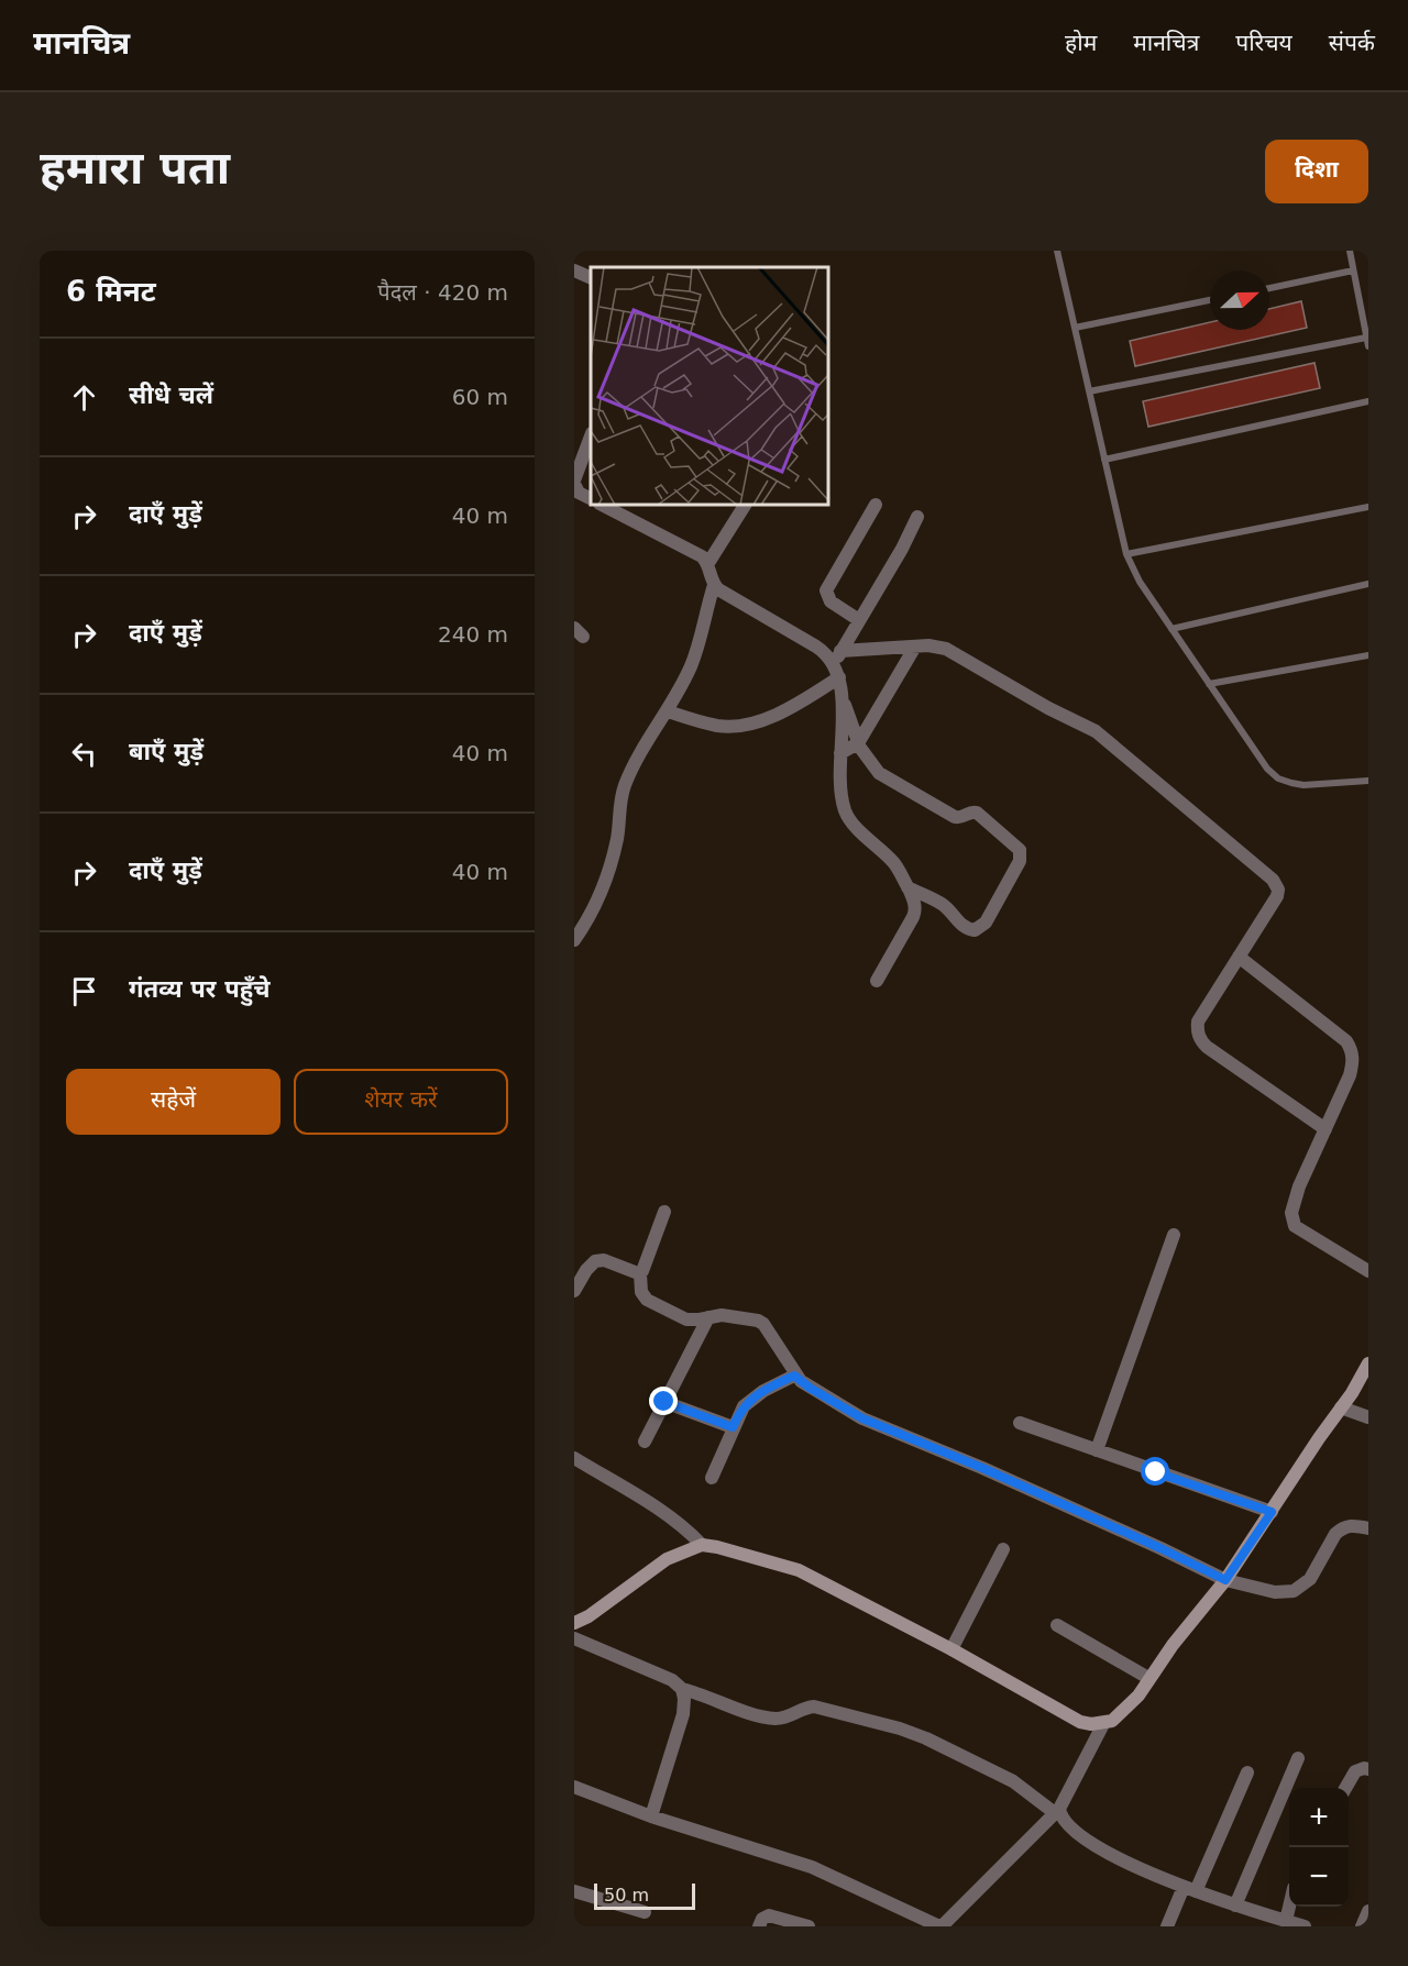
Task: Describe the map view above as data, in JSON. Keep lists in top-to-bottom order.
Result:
{
  "scale_bar": "50 m",
  "north": "right",
  "page": {
    "header": "मानचित्र",
    "nav": [
      "होम",
      "मानचित्र",
      "परिचय",
      "संपर्क"
    ],
    "buttons": [
      "दिशा",
      ["सहेजें", "शेयर करें"]
    ],
    "title": "हमारा पता",
    "heading": ["6 मिनट", "पैदल · 420 m"],
    "list": [
      ["सीधे चलें", "60 m"],
      ["दाएँ मुड़ें", "40 m"],
      ["दाएँ मुड़ें", "240 m"],
      ["बाएँ मुड़ें", "40 m"],
      ["दाएँ मुड़ें", "40 m"],
      "गंतव्य पर पहुँचे"
    ],
    "map_buttons": ["+", "−"],
    "scale": "50 m"
  }
}
